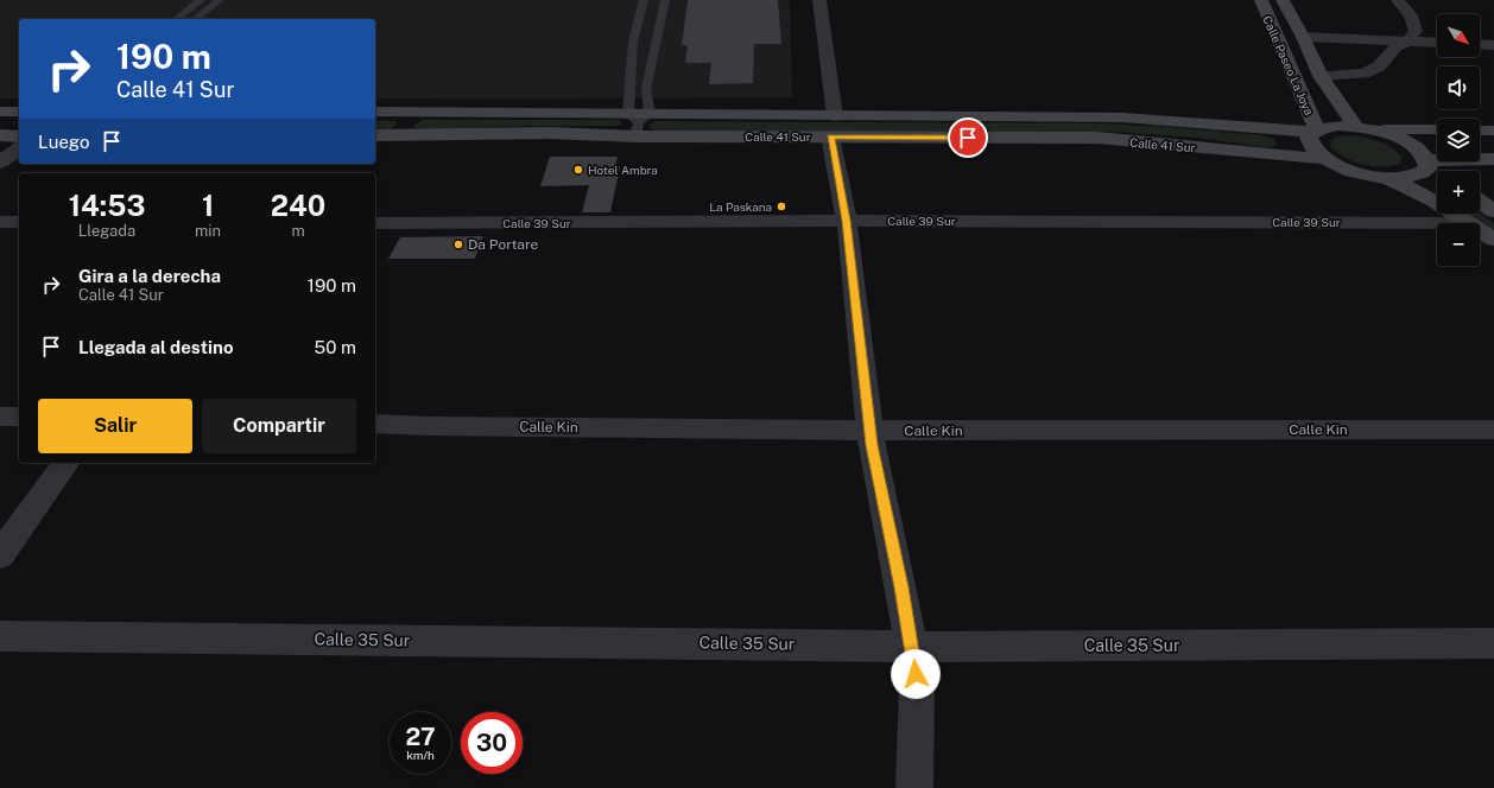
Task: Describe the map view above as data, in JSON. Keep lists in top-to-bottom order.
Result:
{
  "streets": {
    "main road": ["Calle Paseo La Joya", "Calle 41 Sur"],
    "street": ["Calle 39 Sur", "Calle Kin", "Calle 35 Sur"]
  },
  "crossings": [
    ["Calle Paseo La Joya", "Calle 41 Sur"]
  ],
  "places": ["Hotel Ambra", "La Paskana", "Da Portare"],
  "north": "bottom right",
  "page": {
    "map_buttons": ["+", "−"],
    "turn": ["190 m", "Calle 41 Sur"],
    "then": "Luego",
    "eta": [
      "14:53",
      "Llegada",
      "1",
      "min",
      "240",
      "m"
    ],
    "list": [
      {
        "name": "Gira a la derecha",
        "note": "Calle 41 Sur",
        "value": "190 m"
      },
      {
        "name": "Llegada al destino",
        "value": "50 m"
      }
    ],
    "buttons": ["Salir", "Compartir"],
    "speed": "27 km/h",
    "limit": "30"
  }
}
